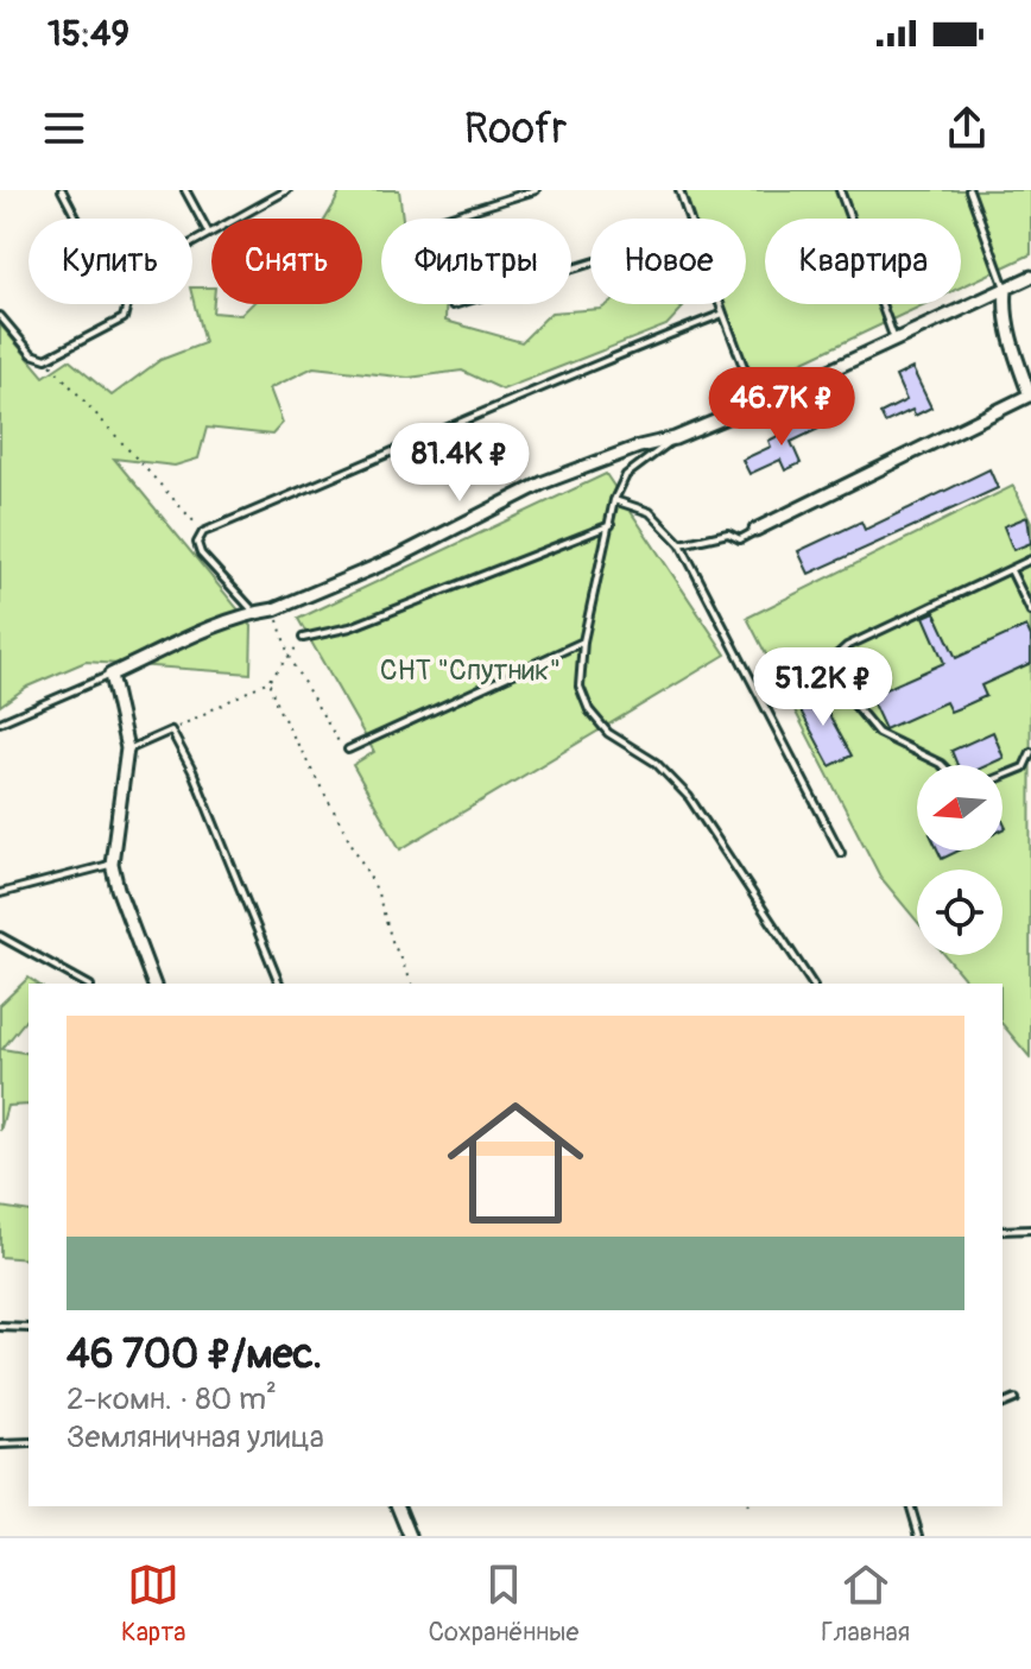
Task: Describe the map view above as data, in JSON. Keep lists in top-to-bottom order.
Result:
{
  "parks": ["СНТ \"Спутник\""],
  "north": "left",
  "page": {
    "status": "15:49",
    "header": "Roofr",
    "chip": [
      "Купить",
      "Снять",
      "Фильтры",
      "Новое",
      "Квартира"
    ],
    "price": ["46.7K ₽", "81.4K ₽", "51.2K ₽"],
    "list": [
      {
        "name": "46 700 ₽/мес.",
        "note": "2-комн. · 80 m² · Земляничная улица"
      }
    ],
    "tabs": ["Карта", "Сохранённые", "Главная"]
  }
}
